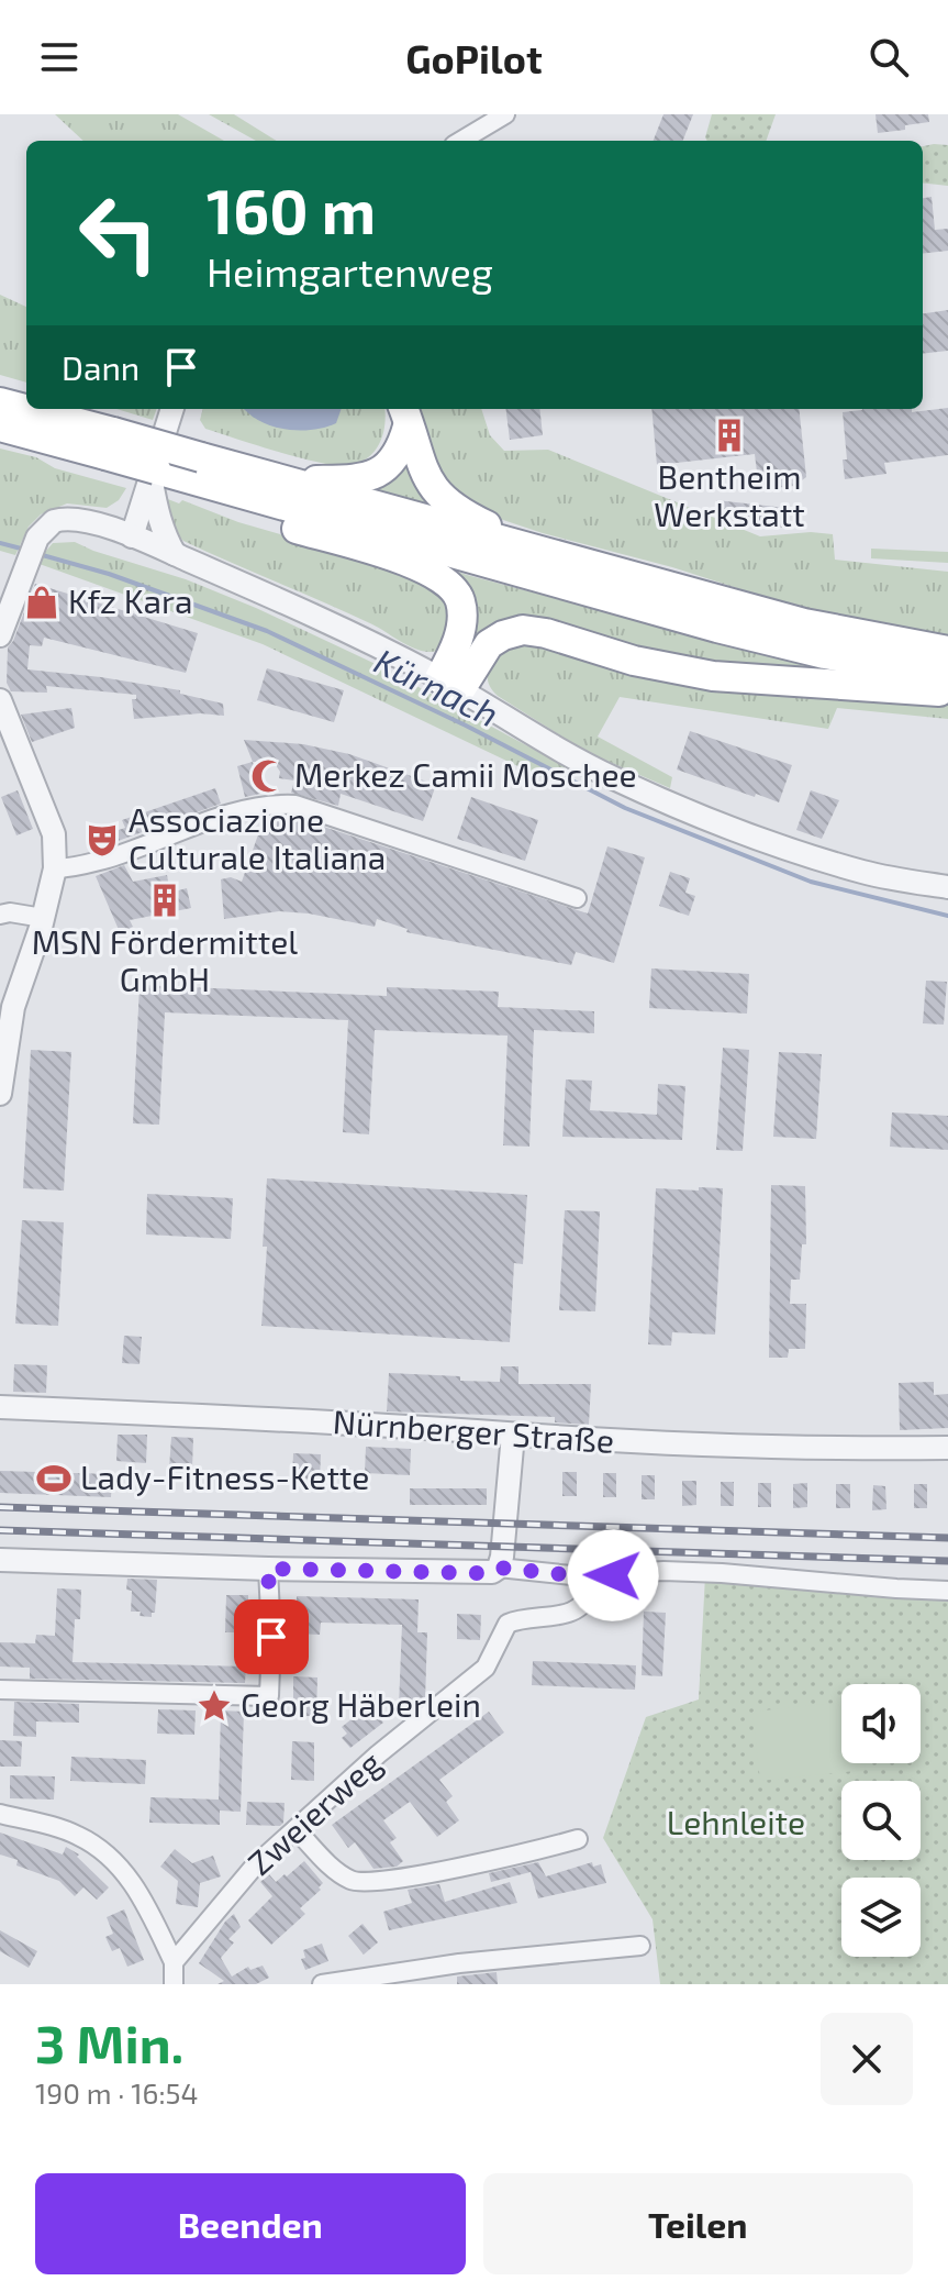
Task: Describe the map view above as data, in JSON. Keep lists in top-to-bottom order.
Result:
{
  "streets": {
    "street": ["Nürnberger Straße", "Zweierweg"]
  },
  "water": ["Kürnach"],
  "parks": ["Lehnleite"],
  "places": {
    "building": ["Bentheim Werkstatt", "MSN Fördermittel GmbH"],
    "shop": ["Kfz Kara"],
    "mosque": ["Merkez Camii Moschee"],
    "theatre": ["Associazione Culturale Italiana"],
    "sports": ["Lady-Fitness-Kette"],
    "place": ["Georg Häberlein"]
  },
  "page": {
    "header": "GoPilot",
    "turn": ["160 m", "Heimgartenweg"],
    "then": "Dann",
    "heading": ["3 Min.", "190 m · 16:54"],
    "buttons": ["Beenden", "Teilen"]
  }
}
